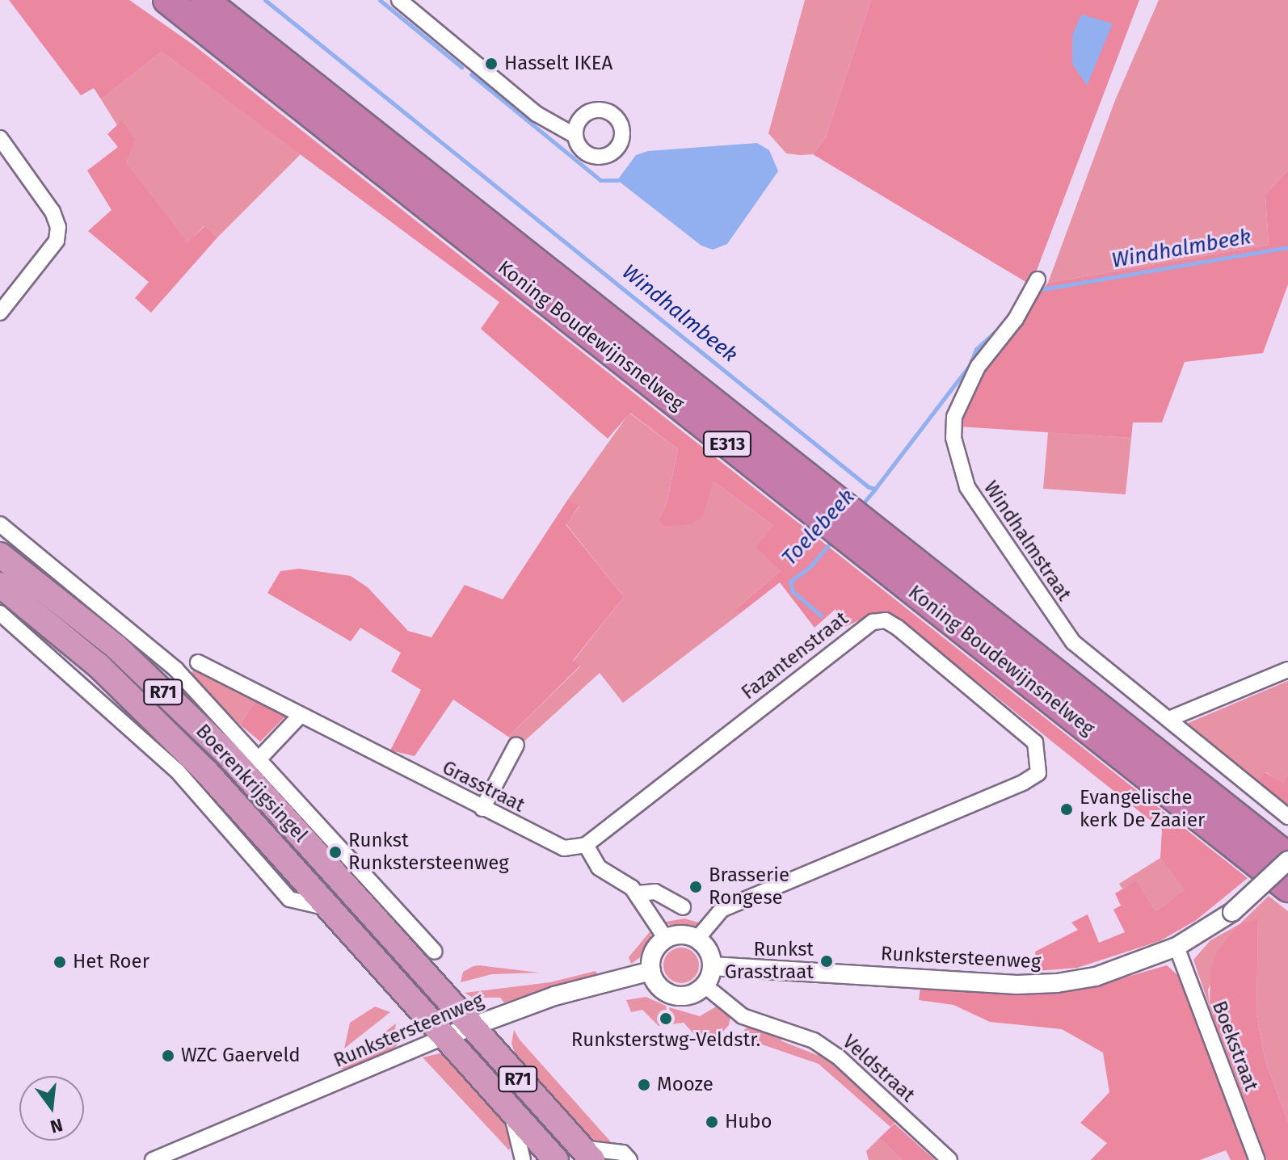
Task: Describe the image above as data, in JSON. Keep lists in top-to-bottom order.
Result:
{
  "streets": {
    "highway": [
      "Koning Boudewijnsnelweg",
      "E313",
      "R71",
      "Boerenkrijgsingel"
    ],
    "street": [
      "Windhalmstraat",
      "Fazantenstraat",
      "Grasstraat",
      "Runkstersteenweg",
      "Boekstraat",
      "Veldstraat"
    ]
  },
  "crossings": [
    ["Koning Boudewijnsnelweg", "Runkstersteenweg"],
    ["Fazantenstraat", "Grasstraat"],
    ["Fazantenstraat", "Runkstersteenweg"],
    ["Fazantenstraat", "Veldstraat"],
    ["R71", "Boerenkrijgsingel"],
    ["R71", "Runkstersteenweg"],
    ["Boerenkrijgsingel", "Runkstersteenweg"],
    ["Runkstersteenweg", "Boekstraat"],
    ["Runkstersteenweg", "Veldstraat"]
  ],
  "water": ["Windhalmbeek", "Toelebeek"],
  "places": [
    "Hasselt IKEA",
    "Evangelische kerk De Zaaier",
    "Runkst Runkstersteenweg",
    "Brasserie Rongese",
    "Runkst Grasstraat",
    "Het Roer",
    "Runksterstwg-Veldstr.",
    "WZC Gaerveld",
    "Mooze",
    "Hubo"
  ],
  "north": "bottom"
}
